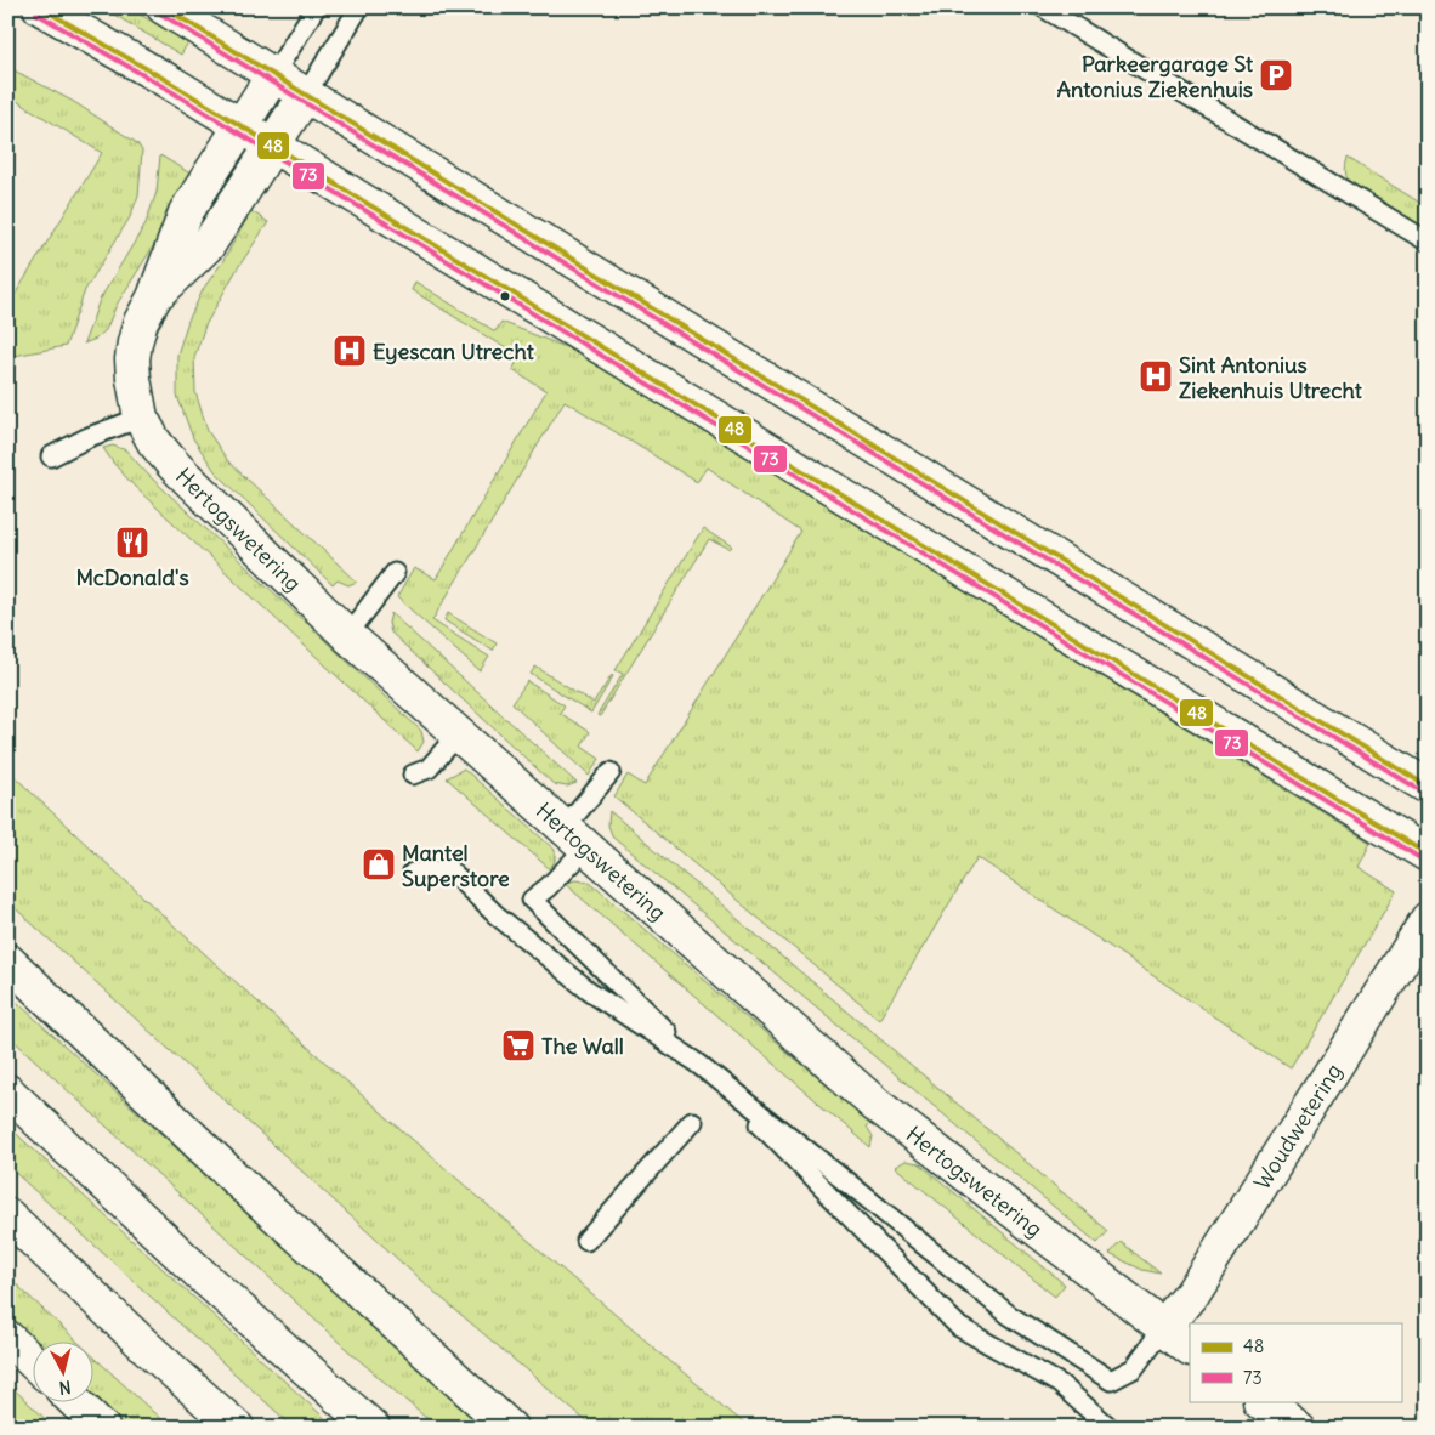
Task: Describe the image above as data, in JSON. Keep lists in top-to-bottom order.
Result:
{
  "streets": {
    "main road": ["Hertogswetering", "Woudwetering"]
  },
  "crossings": [
    ["Hertogswetering", "Woudwetering"]
  ],
  "places": {
    "parking": ["Parkeergarage St Antonius Ziekenhuis"],
    "hospital": ["Eyescan Utrecht", "Sint Antonius Ziekenhuis Utrecht"],
    "restaurant": ["McDonald's"],
    "shop": ["Mantel Superstore"],
    "supermarket": ["The Wall"]
  },
  "lines": ["transit line 48", "transit line 73"],
  "legend": ["48", "73"],
  "north": "bottom"
}
